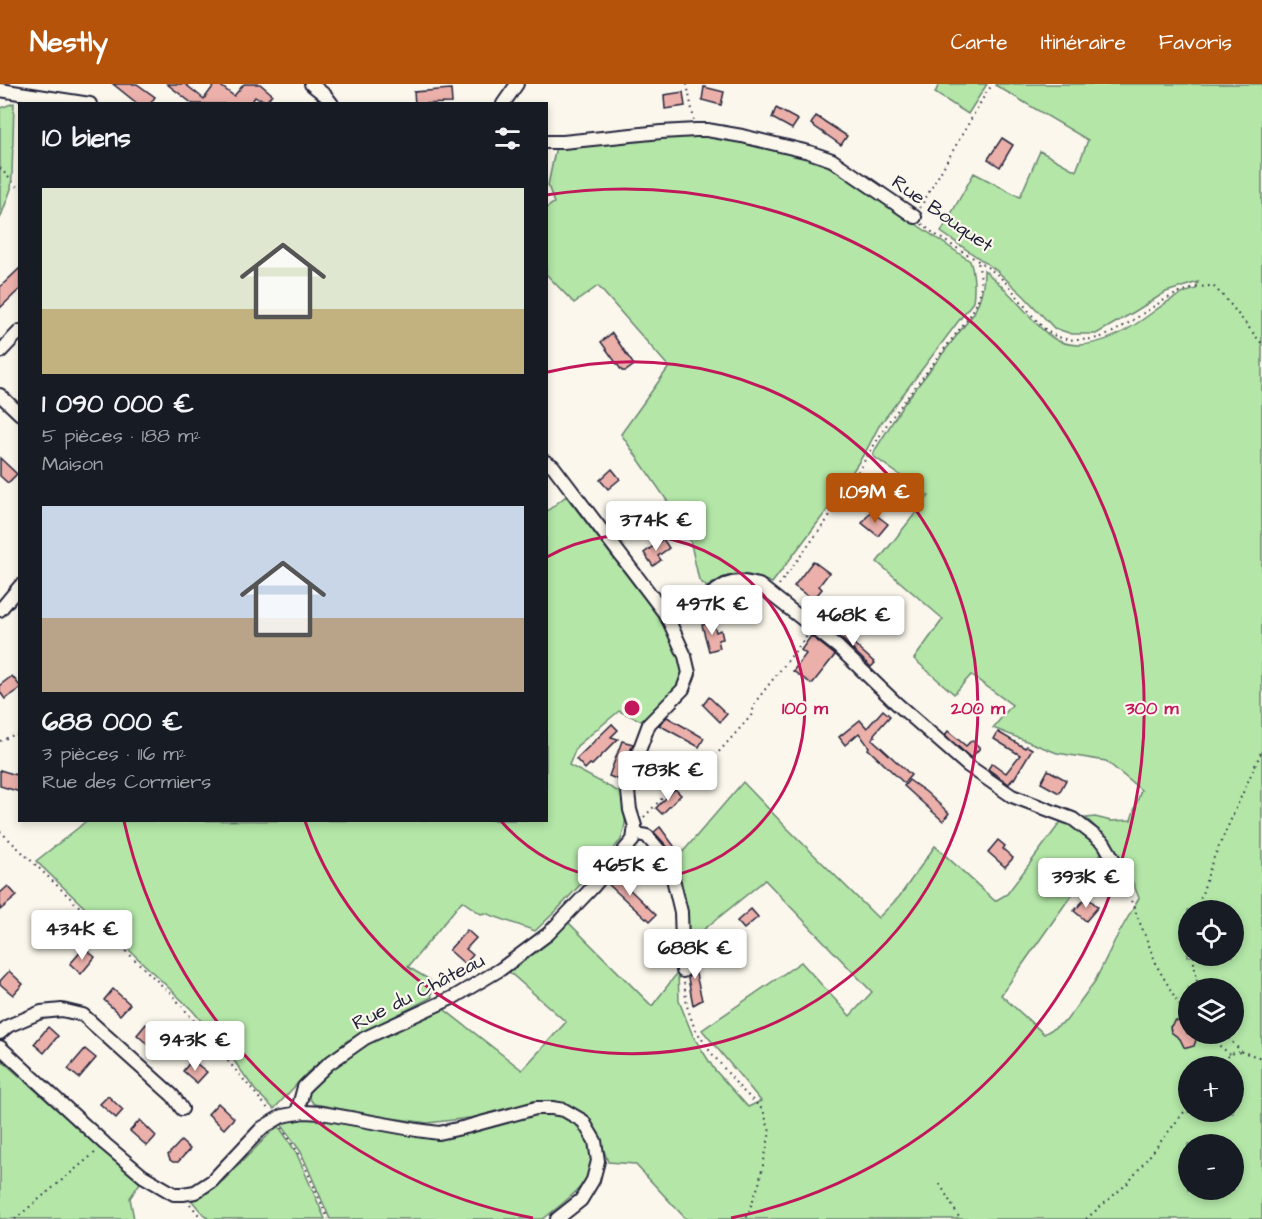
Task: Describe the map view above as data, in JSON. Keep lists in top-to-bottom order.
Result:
{
  "streets": {
    "street": ["Rue Bouquet", "Rue du Château"]
  },
  "page": {
    "header": "Nestly",
    "nav": ["Carte", "Itinéraire", "Favoris"],
    "heading": "10 biens",
    "list": [
      {
        "name": "1 090 000 €",
        "note": "5 pièces · 188 m² · Maison"
      },
      {
        "name": "688 000 €",
        "note": "3 pièces · 116 m² · Rue des Cormiers"
      }
    ],
    "price": [
      "1.09M €",
      "374K €",
      "497K €",
      "468K €",
      "783K €",
      "465K €",
      "393K €",
      "434K €",
      "688K €",
      "943K €"
    ],
    "map_buttons": ["+", "−"]
  },
  "rings": ["100 m", "200 m", "300 m"]
}
